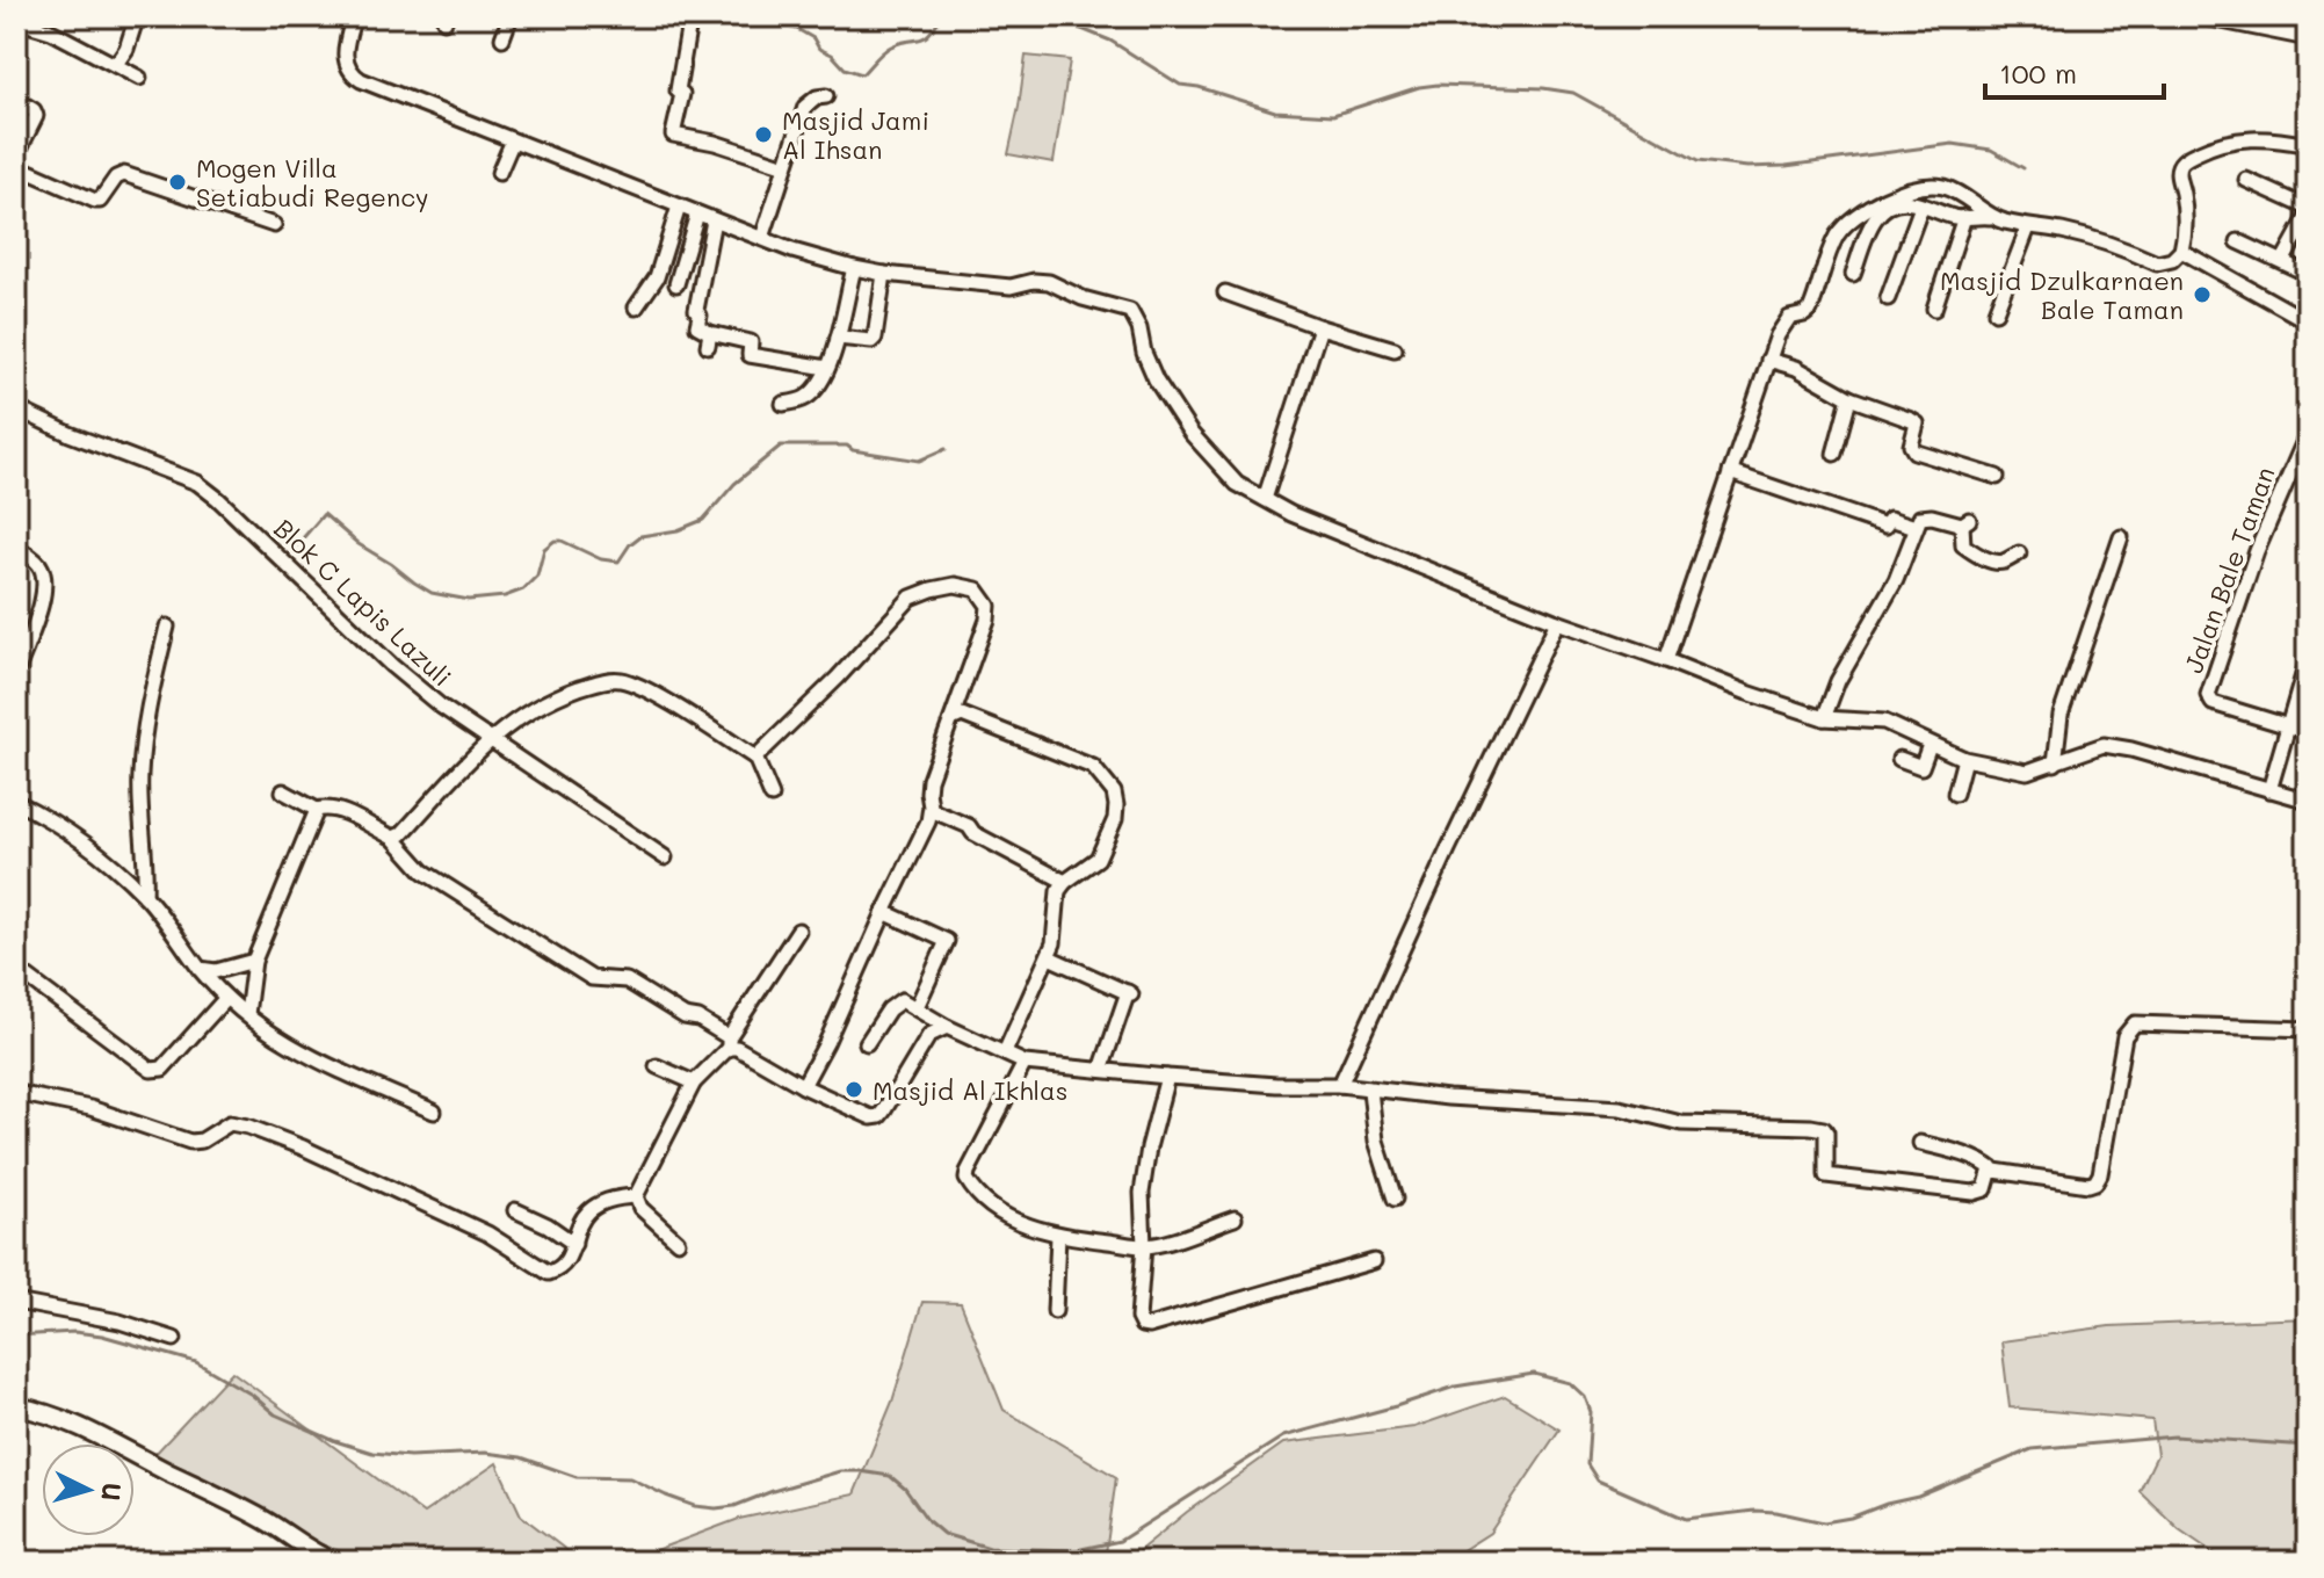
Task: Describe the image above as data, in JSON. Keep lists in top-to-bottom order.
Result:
{
  "streets": {
    "street": ["Jalan Bale Taman", "Blok C Lapis Lazuli"]
  },
  "places": [
    "Masjid Jami Al Ihsan",
    "Mogen Villa Setiabudi Regency",
    "Masjid Dzulkarnaen Bale Taman",
    "Masjid Al Ikhlas"
  ],
  "scale_bar": "100 m",
  "north": "right"
}
